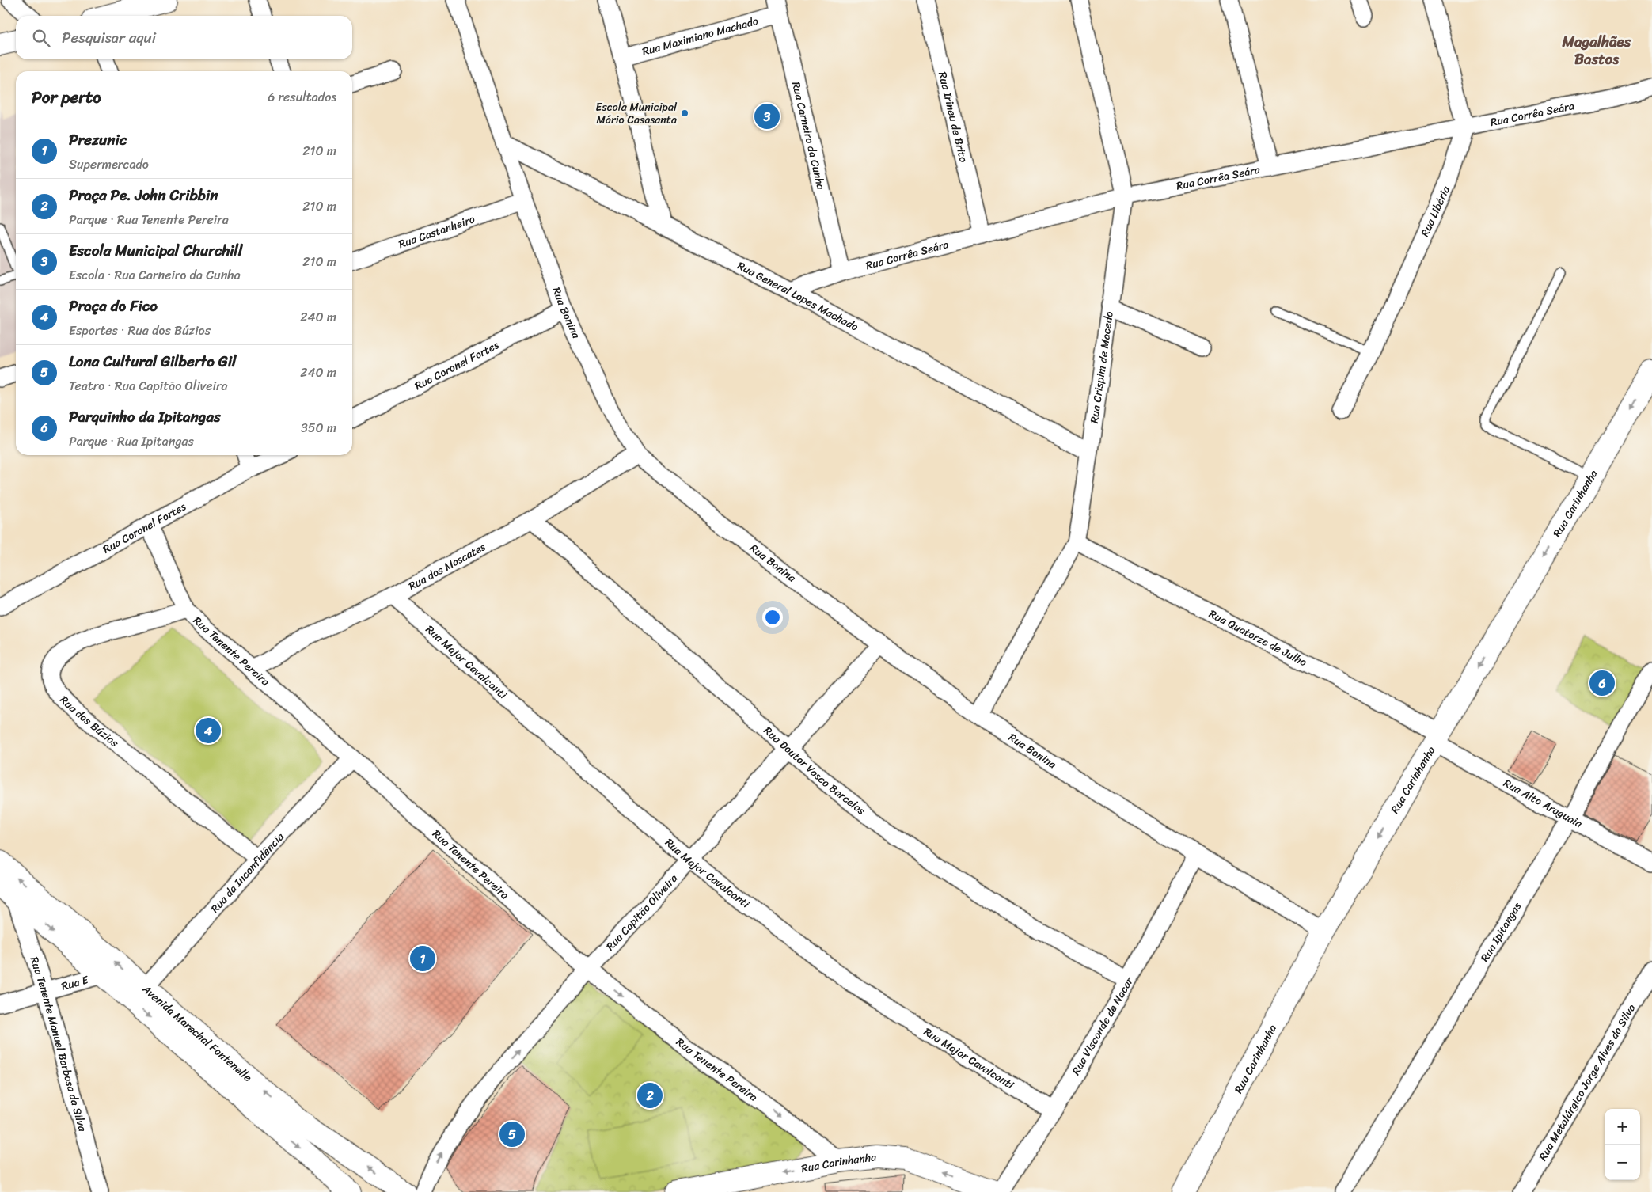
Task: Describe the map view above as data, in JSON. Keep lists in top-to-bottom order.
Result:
{
  "streets": {
    "street": [
      "Rua Maximiano Machado",
      "Rua Corrêa Seára",
      "Rua Irineu de Brito",
      "Rua Carneiro da Cunha",
      "Rua Libéria",
      "Rua Castanheiro",
      "Rua General Lopes Machado",
      "Rua Bonina",
      "Rua Coronel Fortes",
      "Rua Crispim de Macedo",
      "Rua Carinhanha",
      "Rua dos Mascates",
      "Rua Quatorze de Julho",
      "Rua Tenente Pereira",
      "Rua Major Cavalcanti",
      "Rua dos Búzios",
      "Rua Doutor Vasco Barcelos",
      "Rua Alto Araguaia",
      "Rua da Inconfidência",
      "Rua Capitão Oliveira",
      "Rua Ipitangas",
      "Rua E",
      "Rua Visconde de Nacar",
      "Avenida Marechal Fontenelle",
      "Rua Tenente Manuel Barbosa da Silva",
      "Rua Metalúrgico Jorge Alves da Silva"
    ]
  },
  "crossings": [
    ["Rua Maximiano Machado", "Rua Carneiro da Cunha"],
    ["Rua Corrêa Seára", "Rua Irineu de Brito"],
    ["Rua Corrêa Seára", "Rua Carneiro da Cunha"],
    ["Rua Corrêa Seára", "Rua Libéria"],
    ["Rua Corrêa Seára", "Rua General Lopes Machado"],
    ["Rua Corrêa Seára", "Rua Crispim de Macedo"],
    ["Rua Castanheiro", "Rua Bonina"],
    ["Rua General Lopes Machado", "Rua Bonina"],
    ["Rua General Lopes Machado", "Rua Crispim de Macedo"],
    ["Rua Bonina", "Rua Coronel Fortes"],
    ["Rua Bonina", "Rua Crispim de Macedo"],
    ["Rua Bonina", "Rua Carinhanha"],
    ["Rua Bonina", "Rua dos Mascates"],
    ["Rua Bonina", "Rua Capitão Oliveira"],
    ["Rua Bonina", "Rua Visconde de Nacar"],
    ["Rua Coronel Fortes", "Rua Tenente Pereira"],
    ["Rua Crispim de Macedo", "Rua Quatorze de Julho"],
    ["Rua Carinhanha", "Rua Quatorze de Julho"],
    ["Rua Carinhanha", "Rua Tenente Pereira"],
    ["Rua Carinhanha", "Rua Alto Araguaia"],
    ["Rua dos Mascates", "Rua Tenente Pereira"],
    ["Rua dos Mascates", "Rua Major Cavalcanti"],
    ["Rua dos Mascates", "Rua Doutor Vasco Barcelos"],
    ["Rua Quatorze de Julho", "Rua Alto Araguaia"],
    ["Rua Tenente Pereira", "Rua dos Búzios"],
    ["Rua Tenente Pereira", "Rua da Inconfidência"],
    ["Rua Tenente Pereira", "Rua Capitão Oliveira"],
    ["Rua Major Cavalcanti", "Rua Capitão Oliveira"],
    ["Rua Major Cavalcanti", "Rua Visconde de Nacar"],
    ["Rua dos Búzios", "Rua da Inconfidência"],
    ["Rua Doutor Vasco Barcelos", "Rua Capitão Oliveira"],
    ["Rua Doutor Vasco Barcelos", "Rua Visconde de Nacar"],
    ["Rua Alto Araguaia", "Rua Ipitangas"],
    ["Rua da Inconfidência", "Avenida Marechal Fontenelle"],
    ["Rua E", "Avenida Marechal Fontenelle"],
    ["Rua E", "Rua Tenente Manuel Barbosa da Silva"],
    ["Avenida Marechal Fontenelle", "Rua Tenente Manuel Barbosa da Silva"]
  ],
  "one_way": ["Rua Carinhanha", "Rua Capitão Oliveira"],
  "districts": ["Magalhães Bastos"],
  "places": ["Escola Municipal Mário Casasanta"],
  "page": {
    "search": "Pesquisar aqui",
    "heading": ["Por perto", "6 resultados"],
    "pins": [
      "3",
      "6",
      "4",
      "1",
      "2",
      "5"
    ],
    "list": [
      {
        "mark": "1",
        "name": "Prezunic",
        "note": "Supermercado",
        "value": "210 m"
      },
      {
        "mark": "2",
        "name": "Praça Pe. John Cribbin",
        "note": "Parque · Rua Tenente Pereira",
        "value": "210 m"
      },
      {
        "mark": "3",
        "name": "Escola Municipal Churchill",
        "note": "Escola · Rua Carneiro da Cunha",
        "value": "210 m"
      },
      {
        "mark": "4",
        "name": "Praça do Fico",
        "note": "Esportes · Rua dos Búzios",
        "value": "240 m"
      },
      {
        "mark": "5",
        "name": "Lona Cultural Gilberto Gil",
        "note": "Teatro · Rua Capitão Oliveira",
        "value": "240 m"
      },
      {
        "mark": "6",
        "name": "Parquinho da Ipitangas",
        "note": "Parque · Rua Ipitangas",
        "value": "350 m"
      }
    ],
    "map_buttons": ["+", "−"]
  }
}
